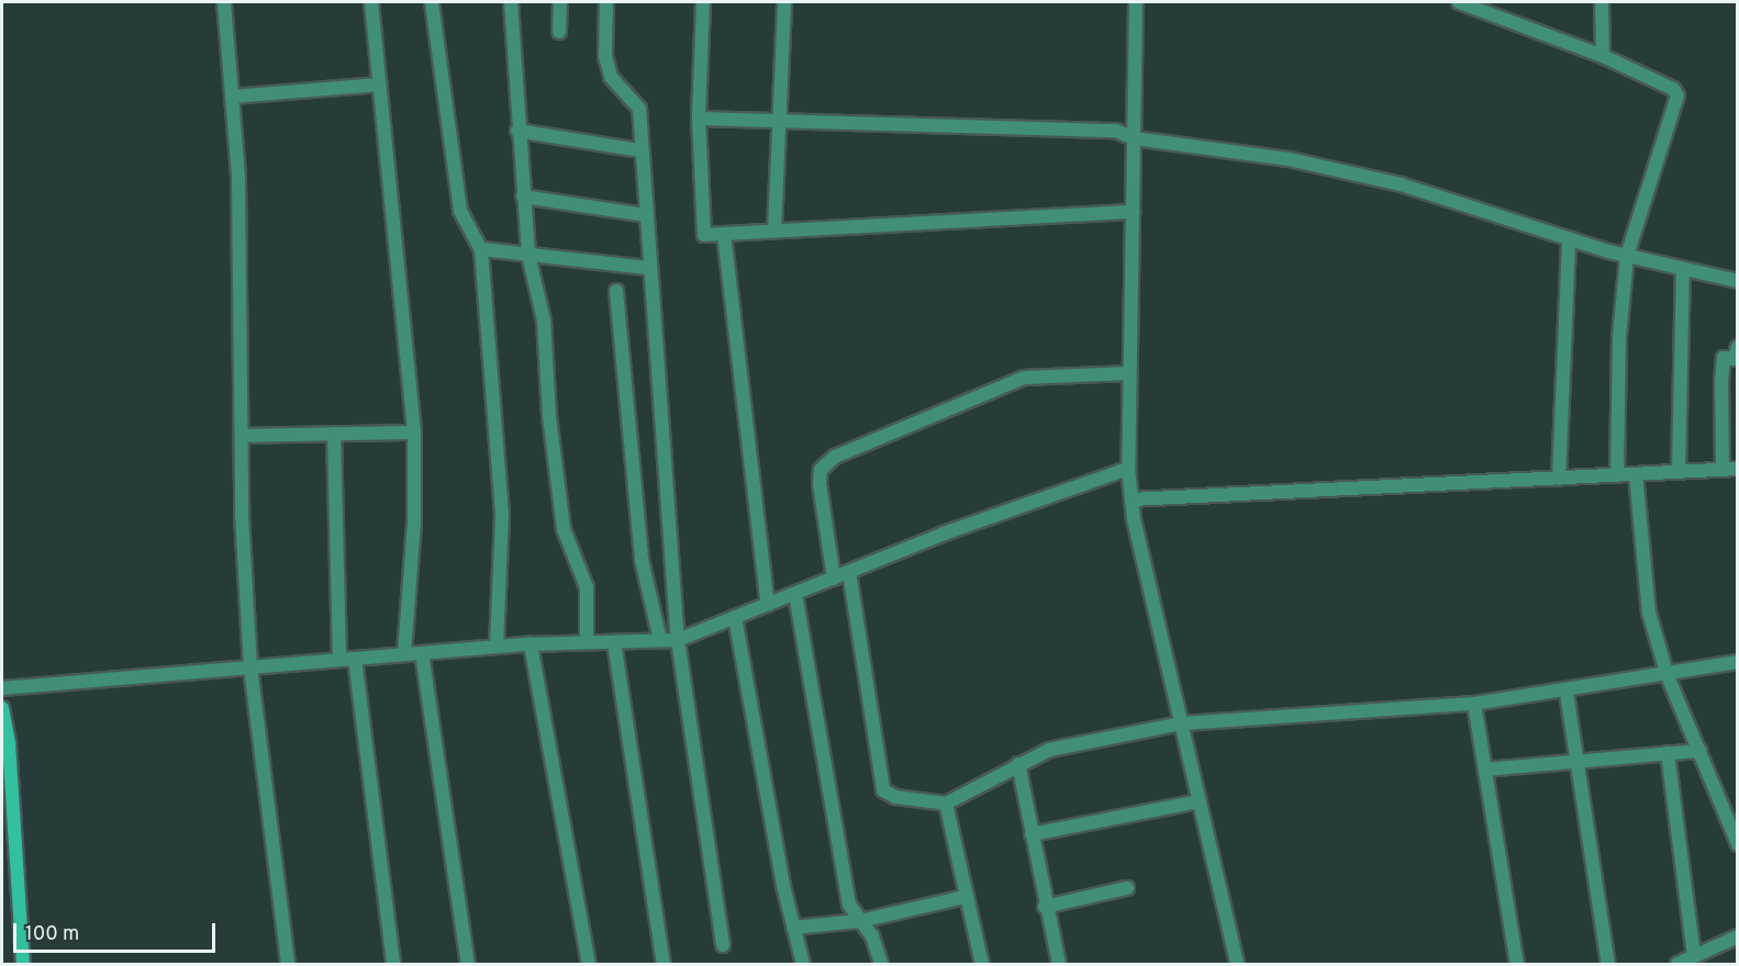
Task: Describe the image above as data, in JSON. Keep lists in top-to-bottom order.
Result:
{
  "scale_bar": "100 m"
}
